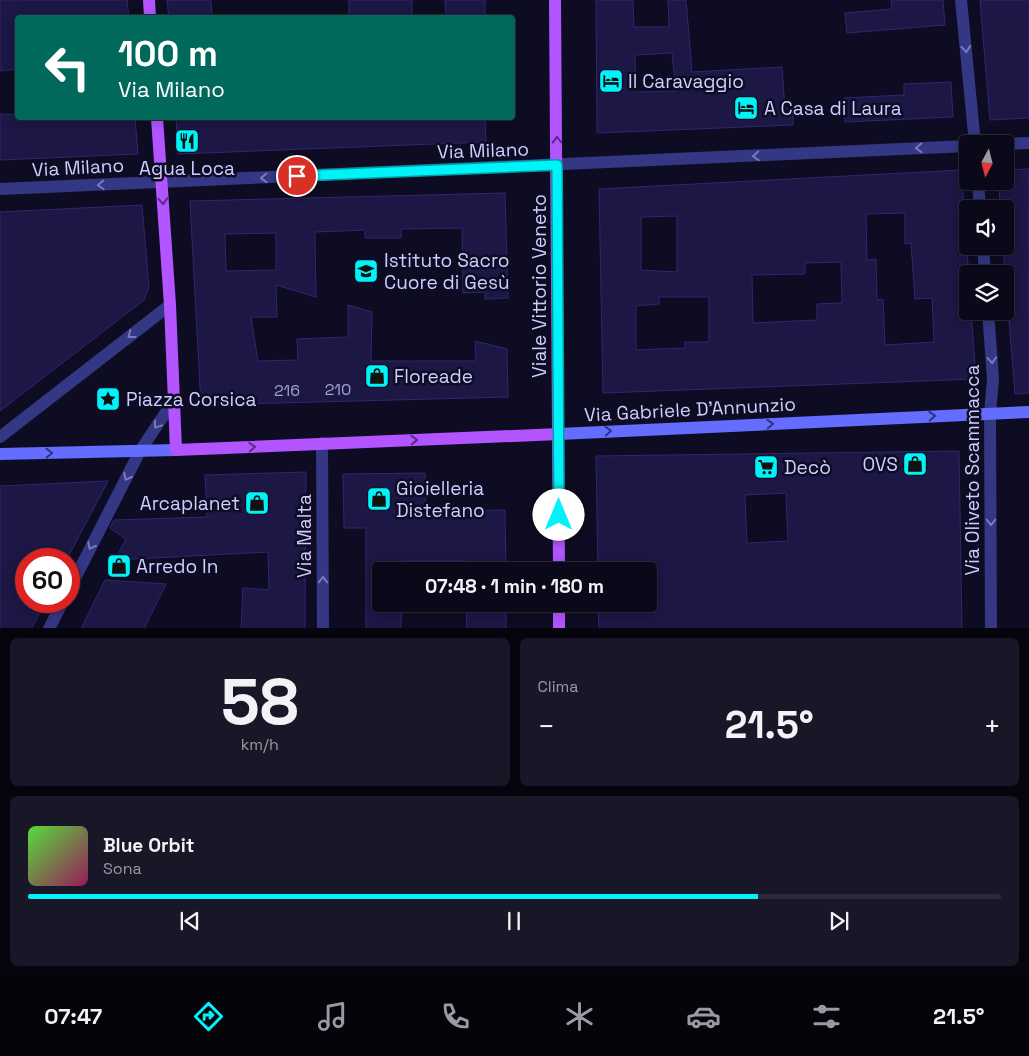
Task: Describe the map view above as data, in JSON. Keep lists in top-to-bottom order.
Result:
{
  "streets": {
    "main road": ["Viale Vittorio Veneto", "Via Gabriele D'Annunzio"],
    "street": ["Via Milano", "Via Oliveto Scammacca", "Via Malta"]
  },
  "crossings": [
    ["Via Milano", "Viale Vittorio Veneto"],
    ["Viale Vittorio Veneto", "Via Gabriele D'Annunzio"],
    ["Via Gabriele D'Annunzio", "Via Oliveto Scammacca"],
    ["Via Gabriele D'Annunzio", "Via Malta"]
  ],
  "one_way": [
    "Via Milano",
    "Via Gabriele D'Annunzio",
    "Via Oliveto Scammacca",
    "Via Malta"
  ],
  "places": {
    "hotel": ["Il Caravaggio", "A Casa di Laura"],
    "restaurant": ["Agua Loca"],
    "school or university": ["Istituto Sacro Cuore di Gesù"],
    "shop": [
      "Floreade",
      "OVS",
      "Gioielleria Distefano",
      "Arcaplanet",
      "Arredo In"
    ],
    "place": ["Piazza Corsica"],
    "supermarket": ["Decò"]
  },
  "house_numbers": ["210", "216"],
  "north": "bottom",
  "page": {
    "turn": ["100 m", "Via Milano"],
    "limit": "60",
    "trip": "07:48 · 1 min · 180 m",
    "tile": [
      ["58", "km/h"],
      "Clima"
    ],
    "heat": ["−", "21.5°", "+"],
    "song": ["Blue Orbit", "Sona"],
    "tabs": ["07:47", "21.5°"]
  }
}
